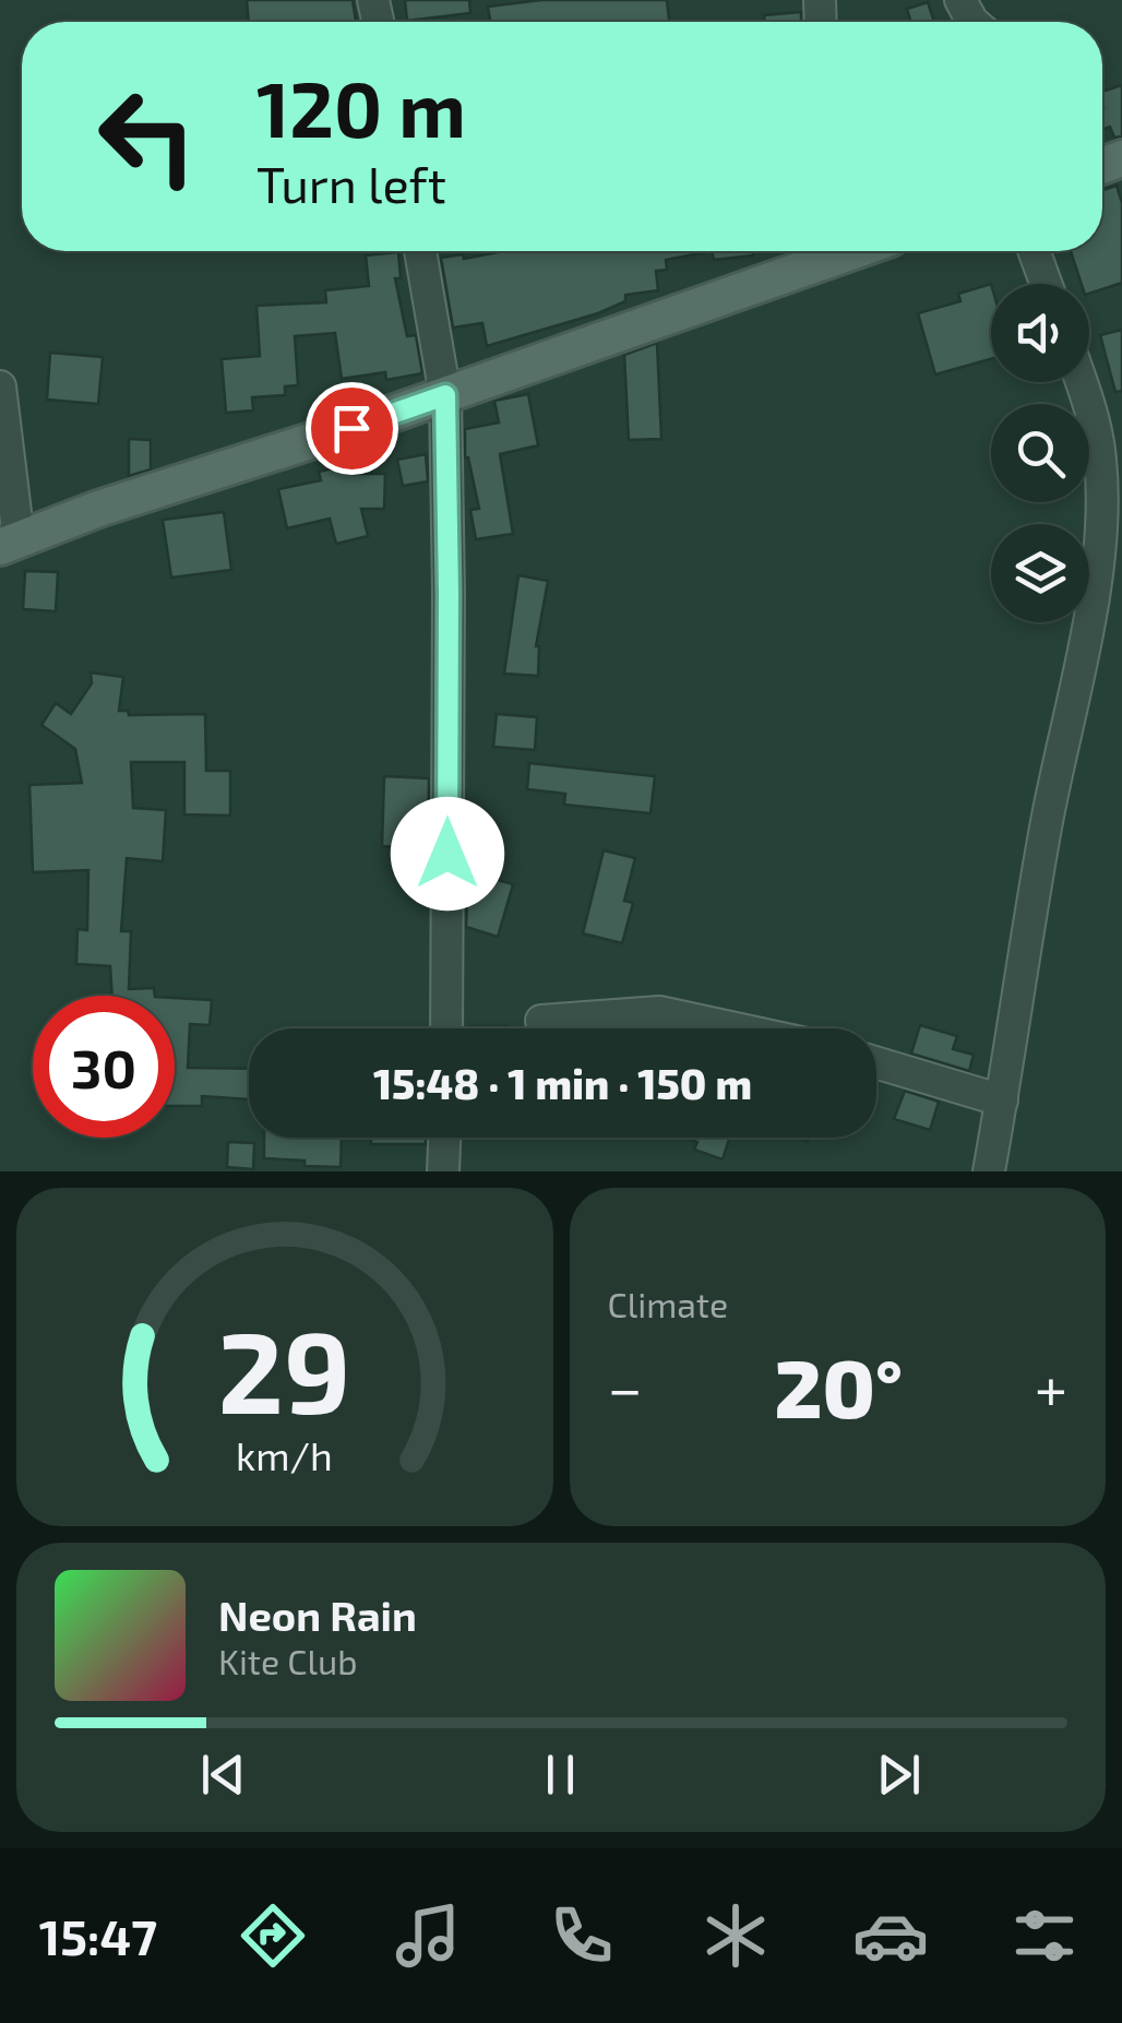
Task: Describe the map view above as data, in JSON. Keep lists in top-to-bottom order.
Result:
{
  "page": {
    "turn": ["120 m", "Turn left"],
    "limit": "30",
    "trip": "15:48 · 1 min · 150 m",
    "tile": "Climate",
    "heat": ["−", "20°", "+"],
    "song": ["Neon Rain", "Kite Club"],
    "tabs": "15:47",
    "gauge": ["29", "km/h"]
  }
}
